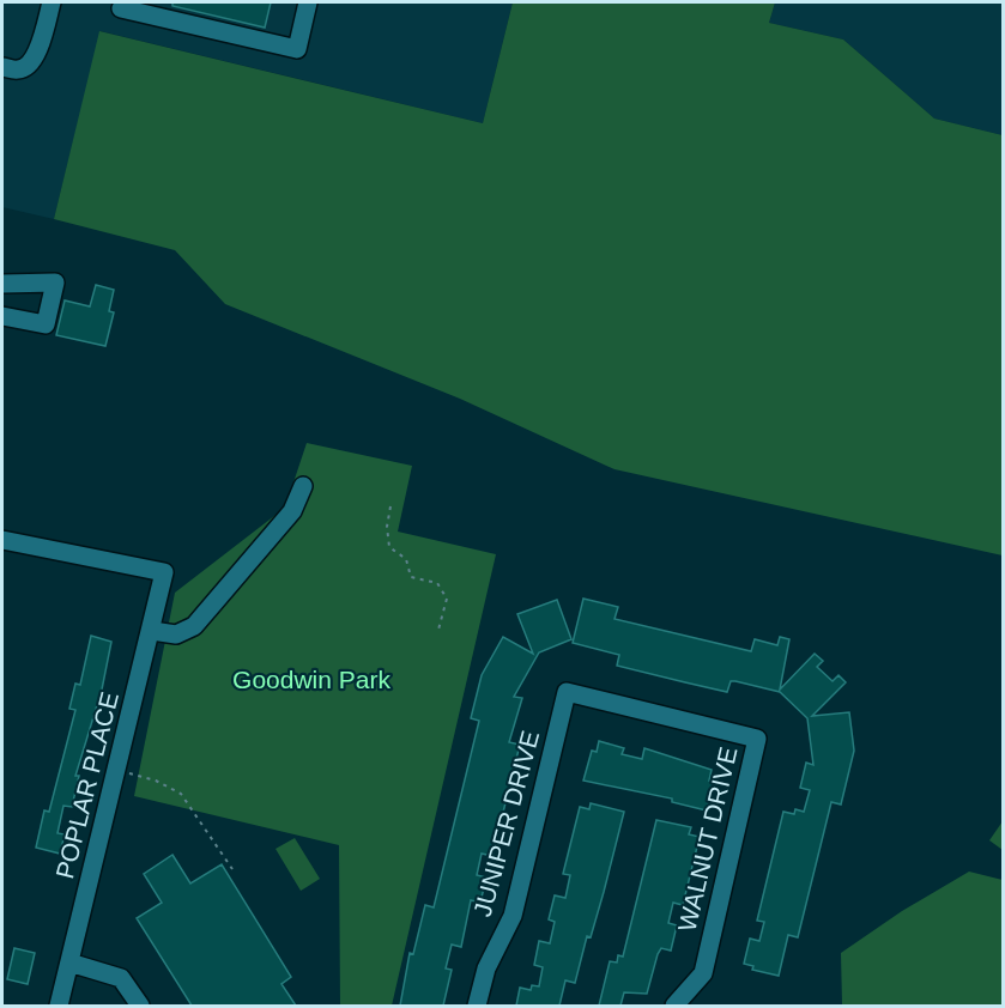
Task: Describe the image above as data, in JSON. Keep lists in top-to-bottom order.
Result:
{
  "streets": {
    "street": ["POPLAR PLACE", "JUNIPER DRIVE", "WALNUT DRIVE"]
  },
  "crossings": [
    ["JUNIPER DRIVE", "WALNUT DRIVE"]
  ],
  "parks": ["Goodwin Park"]
}
